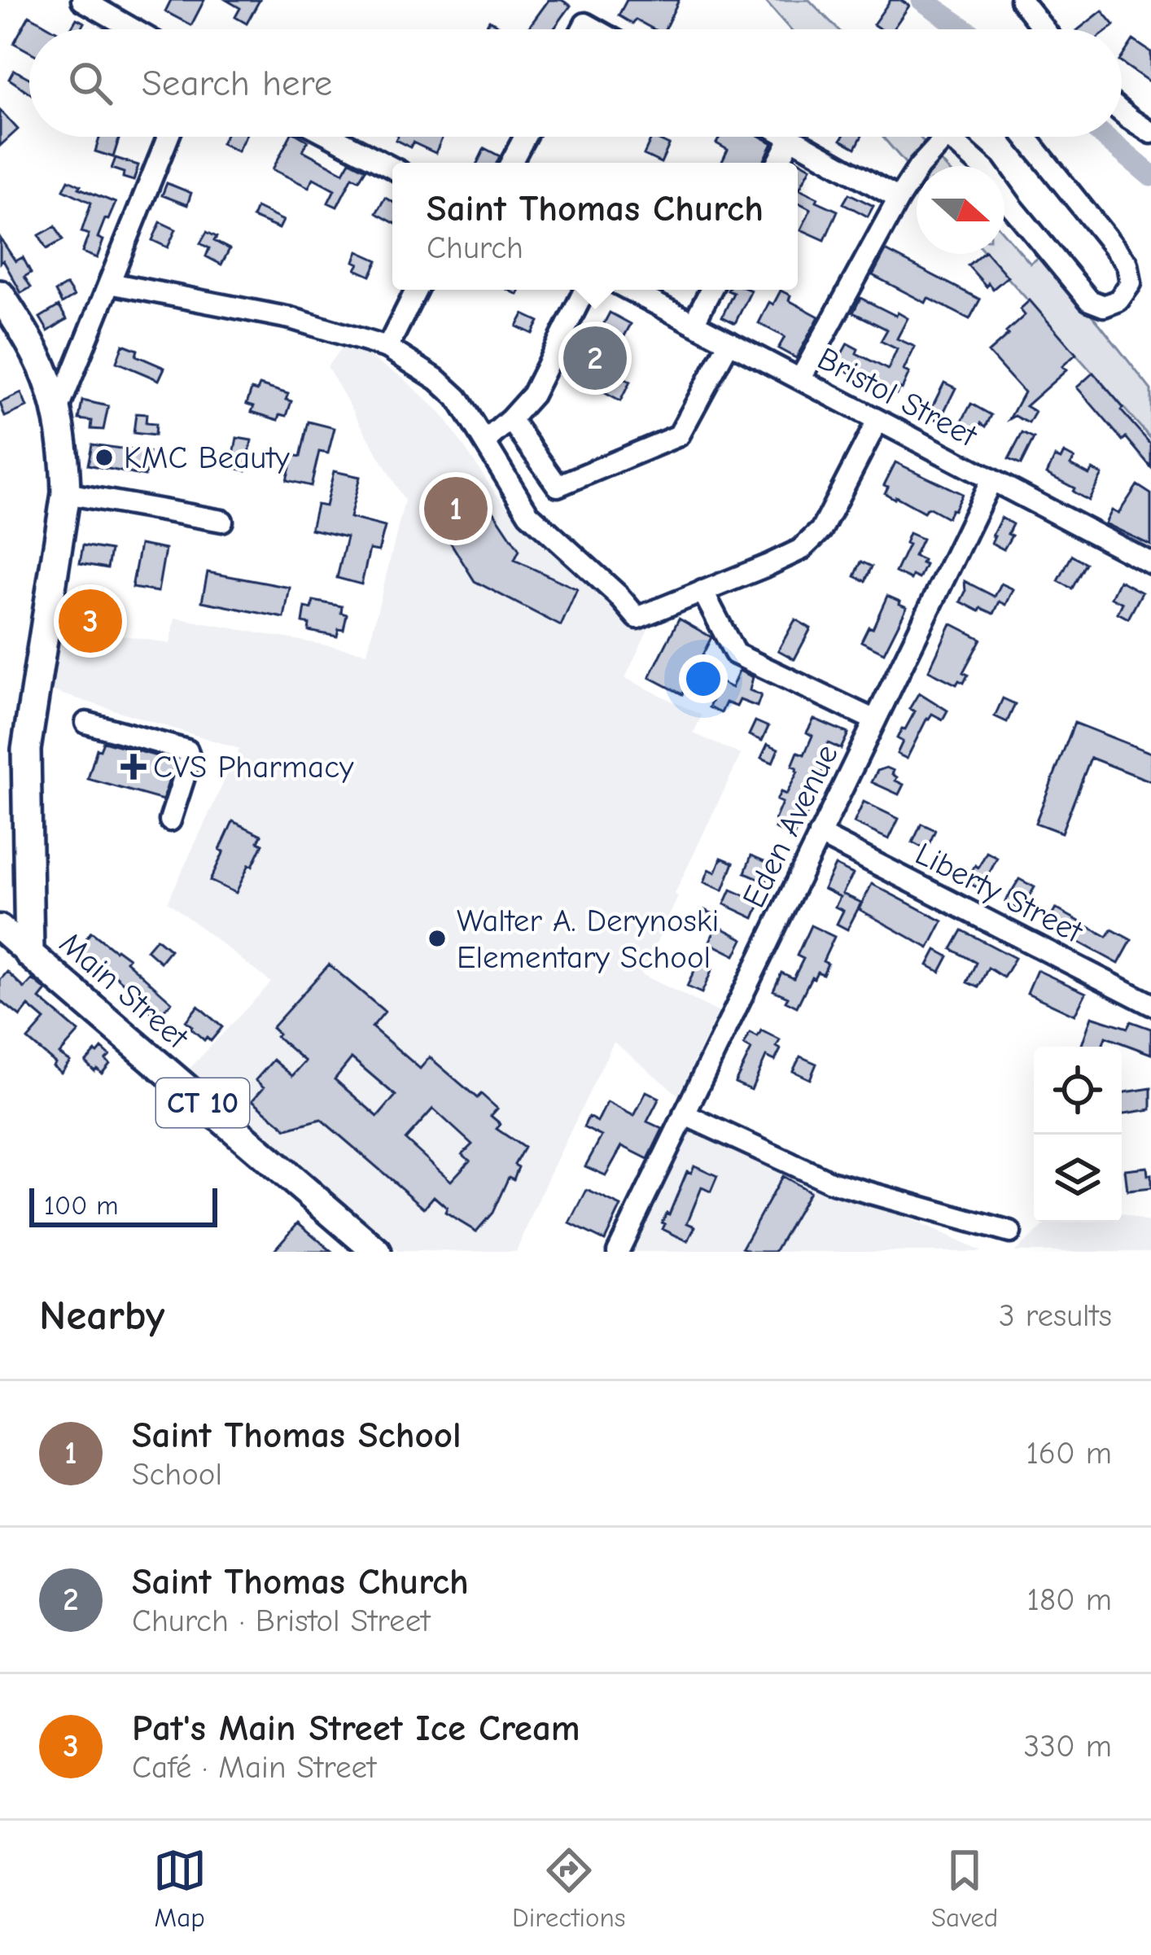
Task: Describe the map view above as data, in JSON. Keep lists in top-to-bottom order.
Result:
{
  "streets": {
    "highway": ["Main Street", "CT 10"],
    "street": ["Bristol Street", "Eden Avenue", "Liberty Street"]
  },
  "crossings": [
    ["Bristol Street", "Eden Avenue"],
    ["Eden Avenue", "Liberty Street"]
  ],
  "places": {
    "other": ["KMC Beauty", "Walter A. Derynoski Elementary School"],
    "health": ["CVS Pharmacy"]
  },
  "scale_bar": "100 m",
  "north": "right",
  "page": {
    "search": "Search here",
    "popup": ["Saint Thomas Church", "Church"],
    "pins": ["2", "1", "3"],
    "scale": "100 m",
    "heading": ["Nearby", "3 results"],
    "list": [
      {
        "mark": "1",
        "name": "Saint Thomas School",
        "note": "School",
        "value": "160 m"
      },
      {
        "mark": "2",
        "name": "Saint Thomas Church",
        "note": "Church · Bristol Street",
        "value": "180 m"
      },
      {
        "mark": "3",
        "name": "Pat's Main Street Ice Cream",
        "note": "Café · Main Street",
        "value": "330 m"
      }
    ],
    "nav": ["Map", "Directions", "Saved"]
  }
}
